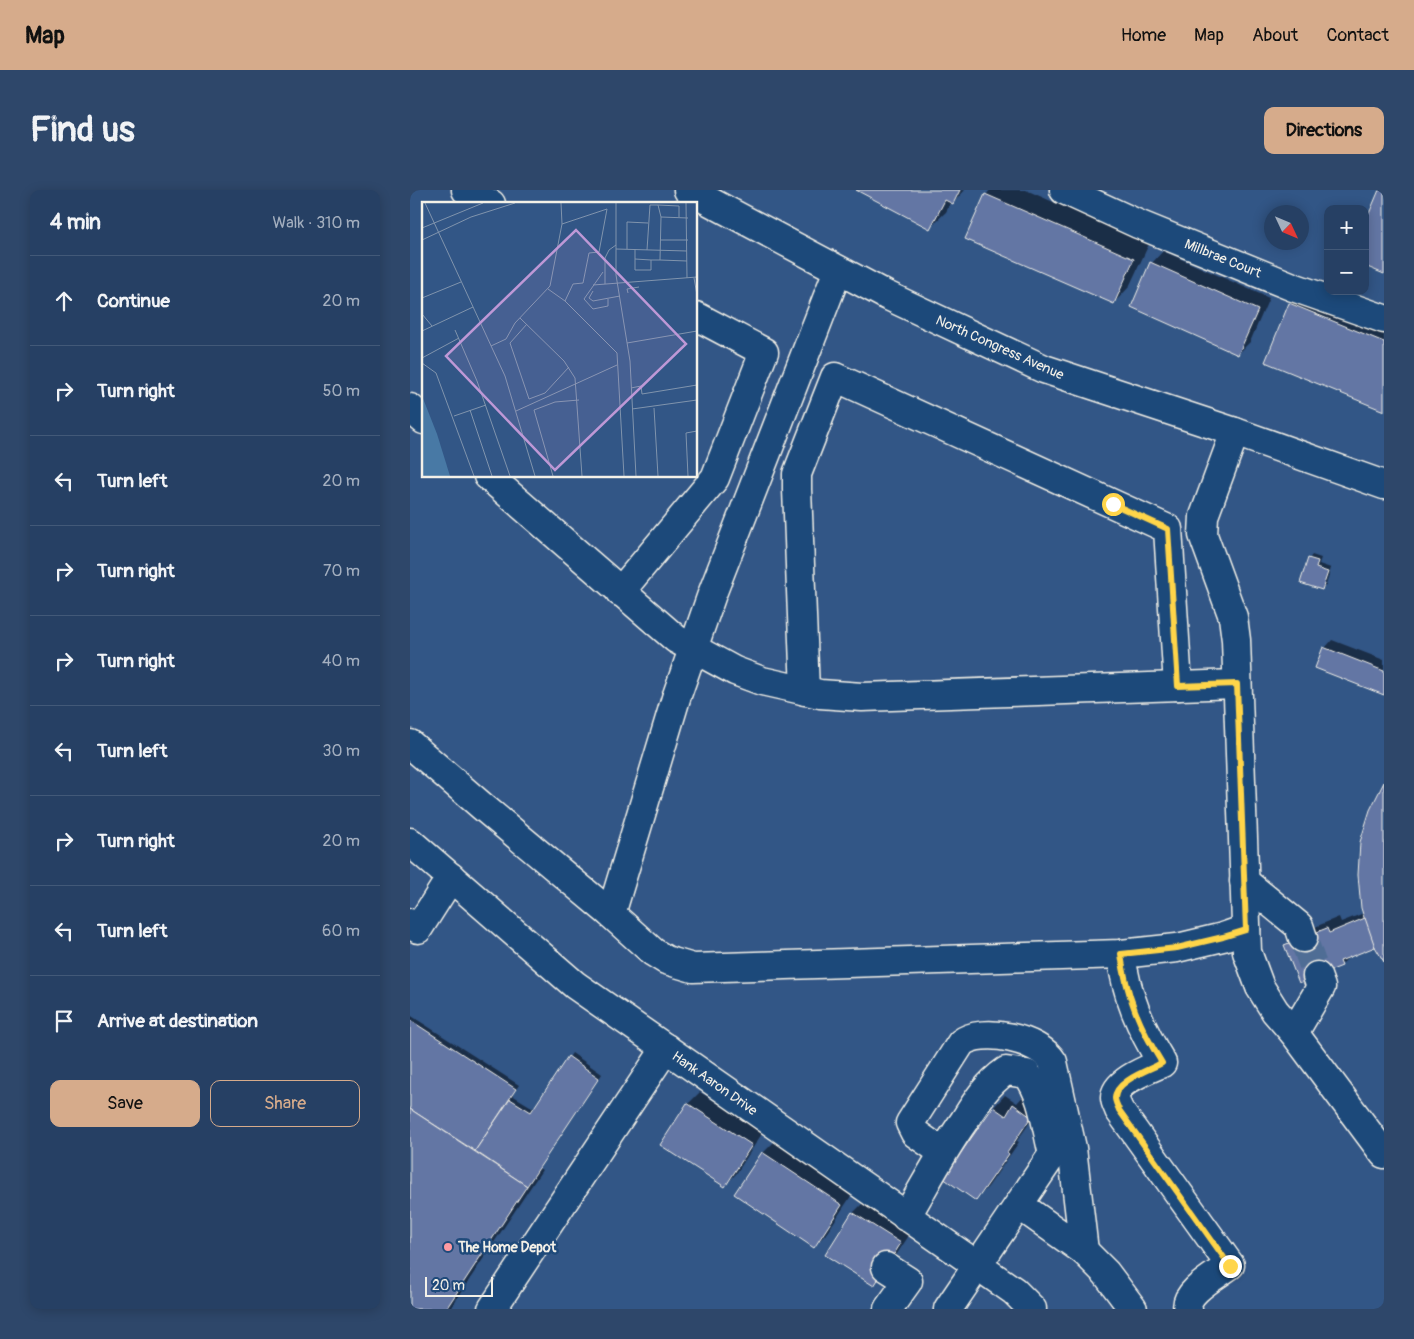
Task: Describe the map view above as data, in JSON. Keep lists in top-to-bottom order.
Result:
{
  "streets": {
    "street": ["Millbrae Court", "North Congress Avenue", "Hank Aaron Drive"]
  },
  "places": ["The Home Depot"],
  "scale_bar": "20 m",
  "north": "bottom right",
  "page": {
    "header": "Map",
    "nav": [
      "Home",
      "Map",
      "About",
      "Contact"
    ],
    "buttons": [
      "Directions",
      ["Save", "Share"]
    ],
    "title": "Find us",
    "heading": ["4 min", "Walk · 310 m"],
    "map_buttons": ["+", "−"],
    "list": [
      ["Continue", "20 m"],
      ["Turn right", "50 m"],
      ["Turn left", "20 m"],
      ["Turn right", "70 m"],
      ["Turn right", "40 m"],
      ["Turn left", "30 m"],
      ["Turn right", "20 m"],
      ["Turn left", "60 m"],
      "Arrive at destination"
    ],
    "scale": "20 m"
  }
}
